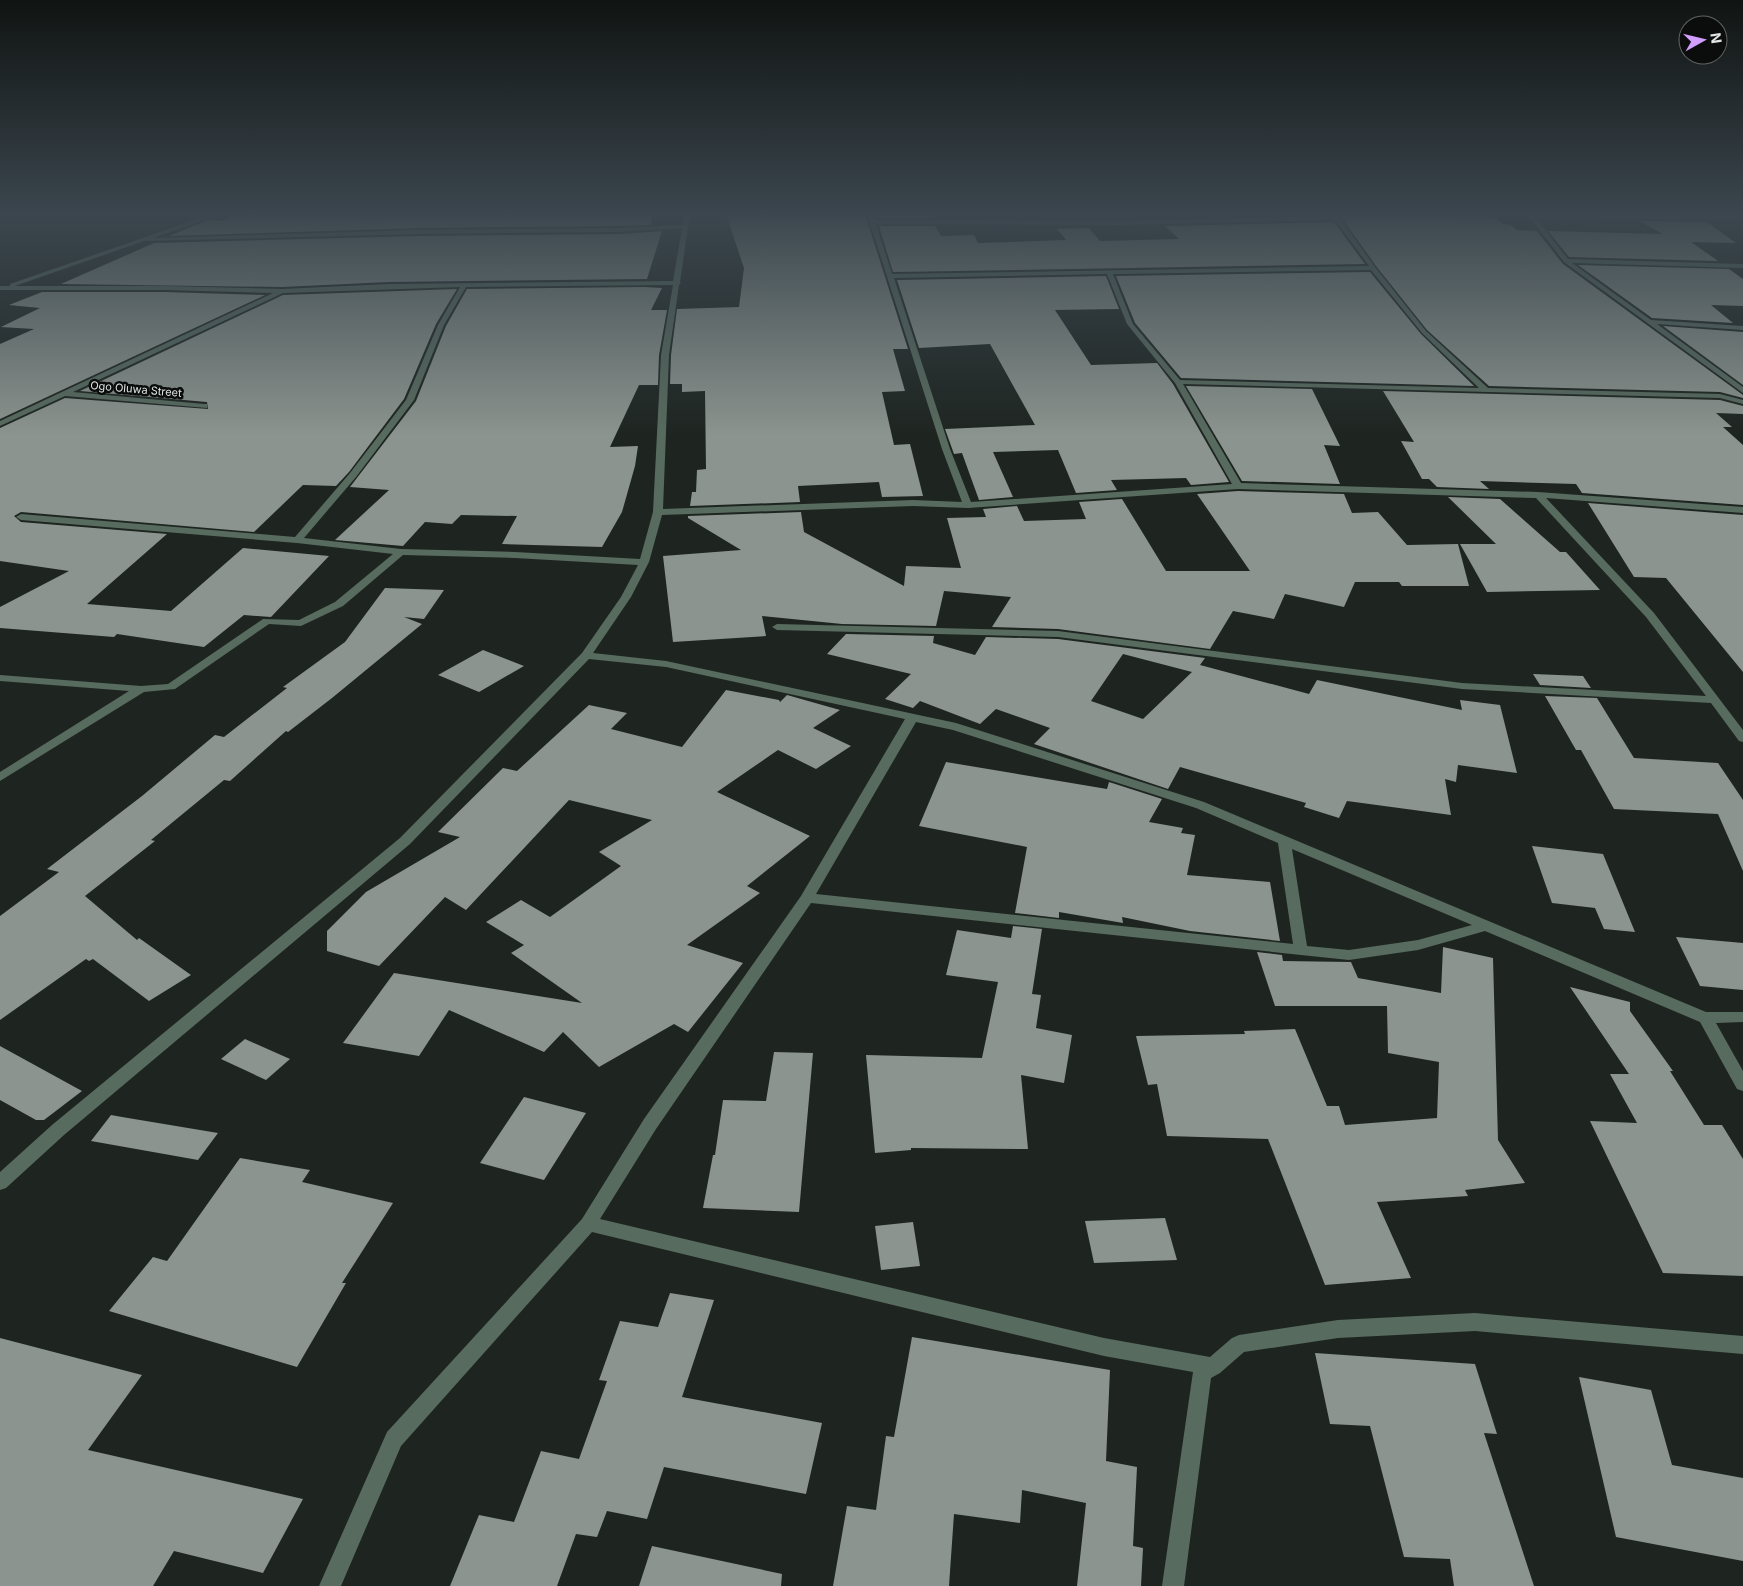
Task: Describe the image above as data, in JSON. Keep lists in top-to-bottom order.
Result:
{
  "streets": {
    "street": ["Ogo Oluwa Street"]
  },
  "north": "right"
}
